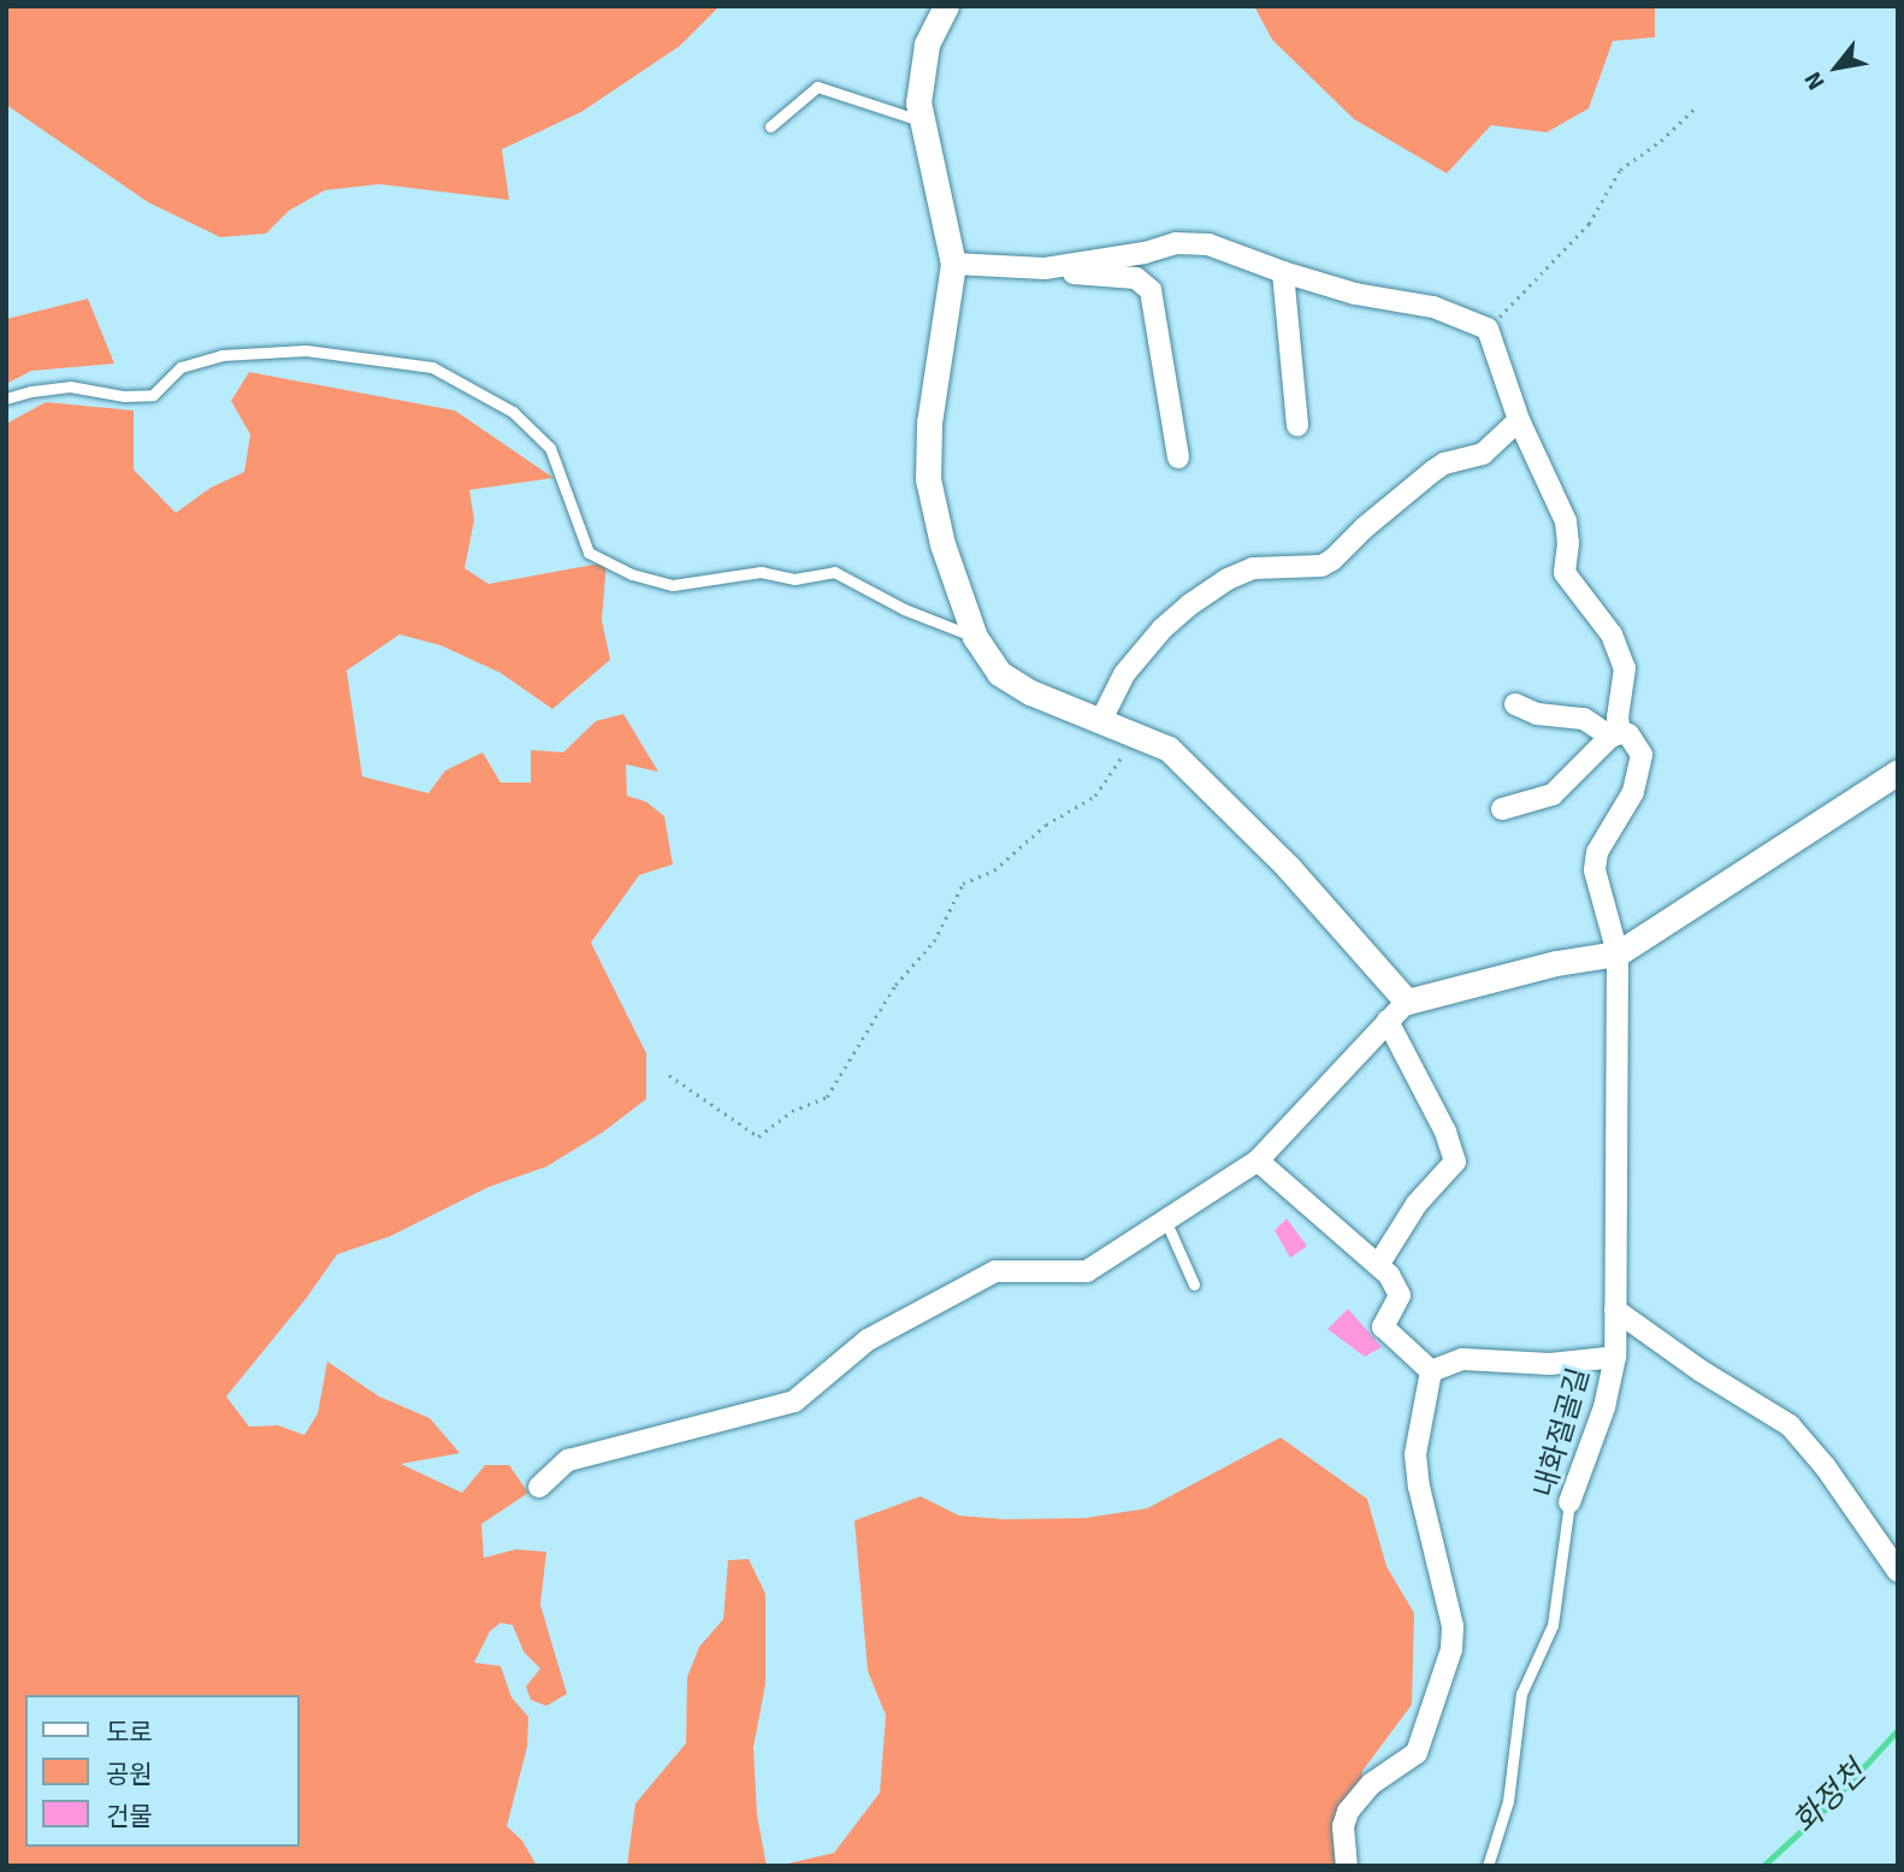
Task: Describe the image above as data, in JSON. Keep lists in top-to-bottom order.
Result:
{
  "streets": {
    "street": ["내화절골길"]
  },
  "water": ["화정천"],
  "legend": ["도로", "공원", "건물"],
  "north": "bottom left"
}
